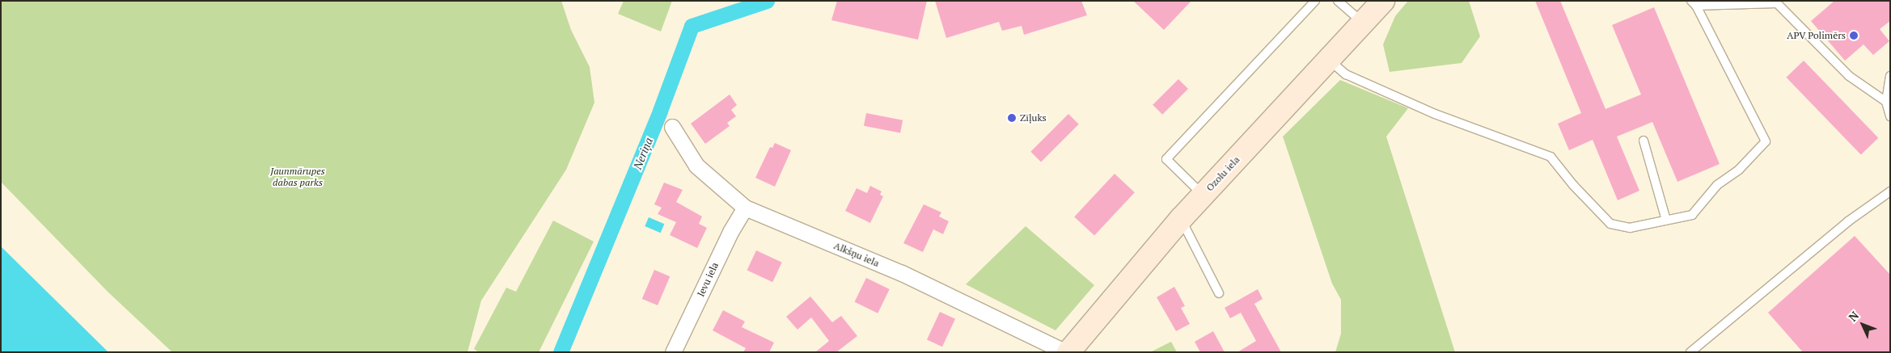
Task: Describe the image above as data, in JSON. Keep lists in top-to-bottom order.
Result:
{
  "streets": {
    "main road": ["Ozolu iela"],
    "street": ["Alkšņu iela", "Ievu iela"]
  },
  "crossings": [
    ["Ozolu iela", "Alkšņu iela"],
    ["Alkšņu iela", "Ievu iela"]
  ],
  "water": ["Neriņa"],
  "parks": ["Jaunmārupes dabas parks"],
  "places": ["APV Polimērs", "Zīļuks"],
  "north": "top left"
}
